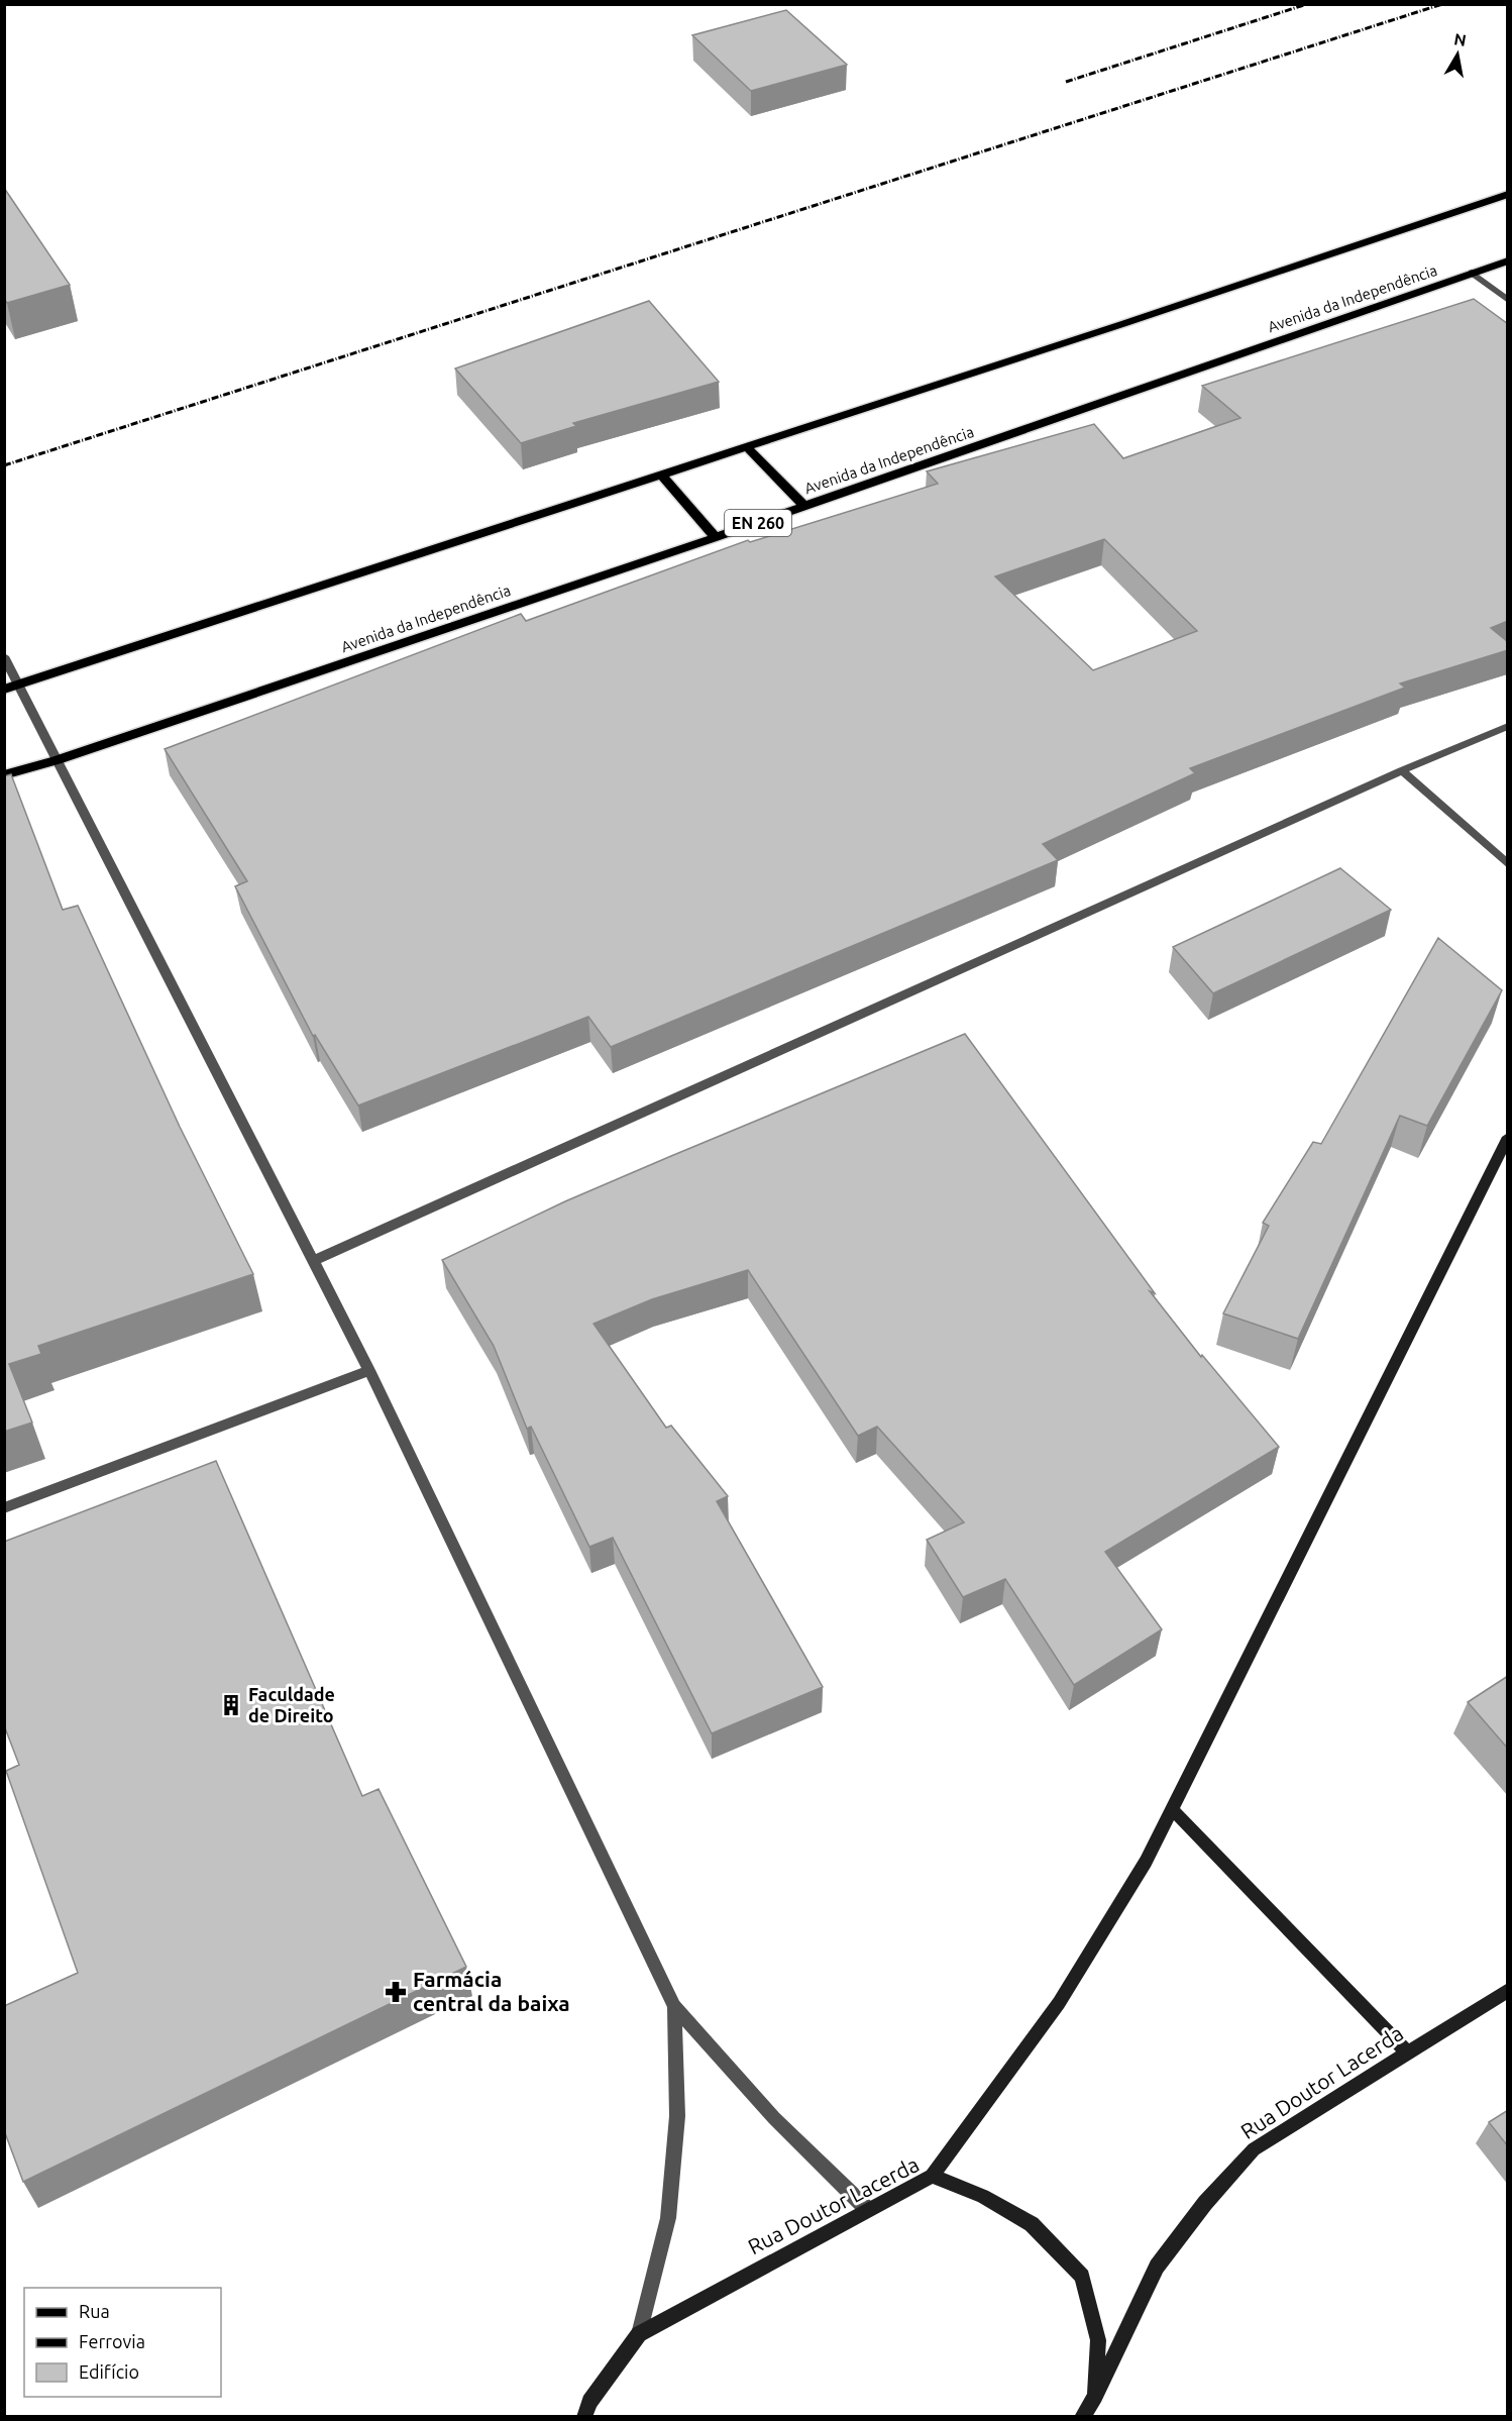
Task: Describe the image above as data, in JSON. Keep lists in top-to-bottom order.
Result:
{
  "streets": {
    "main road": ["Avenida da Independência", "EN 260", "Rua Doutor Lacerda"]
  },
  "places": {
    "building": ["Faculdade de Direito"],
    "pharmacy": ["Farmácia central da baixa"]
  },
  "legend": ["Rua", "Ferrovia", "Edifício"],
  "north": "top"
}
